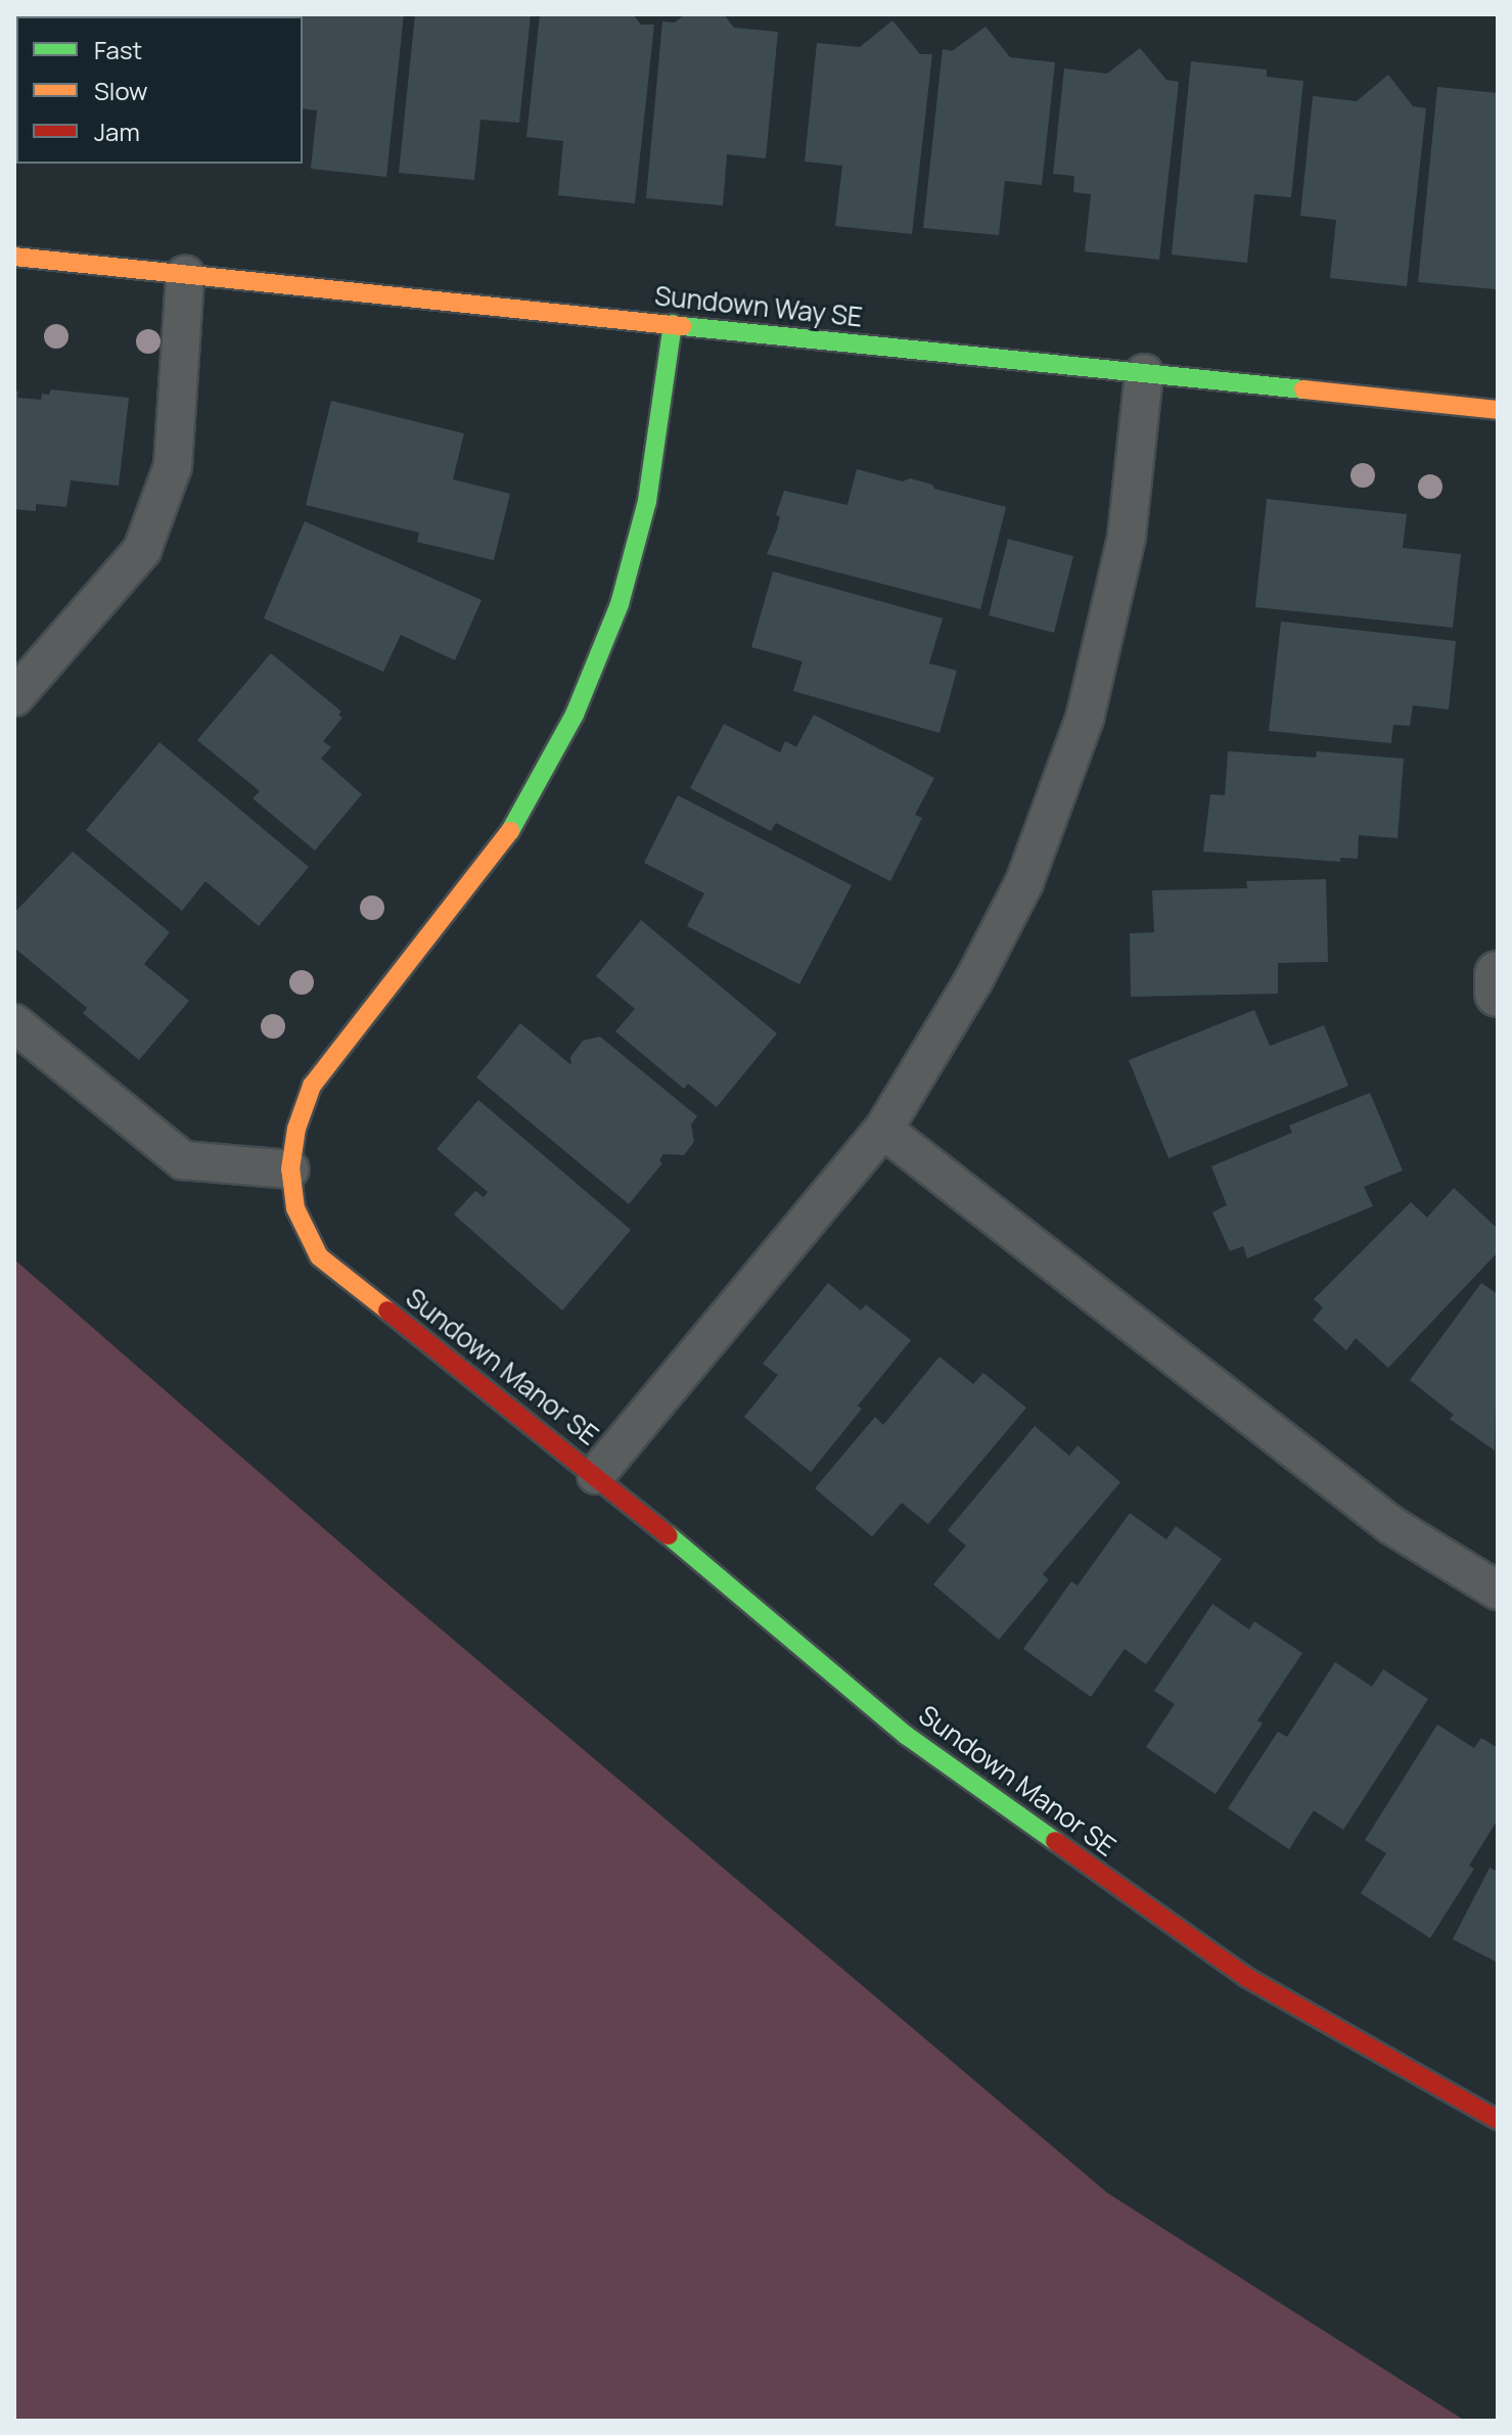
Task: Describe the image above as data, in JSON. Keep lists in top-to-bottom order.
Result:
{
  "streets": {
    "street": ["Sundown Way SE", "Sundown Manor SE"]
  },
  "crossings": [
    ["Sundown Way SE", "Sundown Manor SE"]
  ],
  "legend": ["Fast", "Slow", "Jam"]
}
